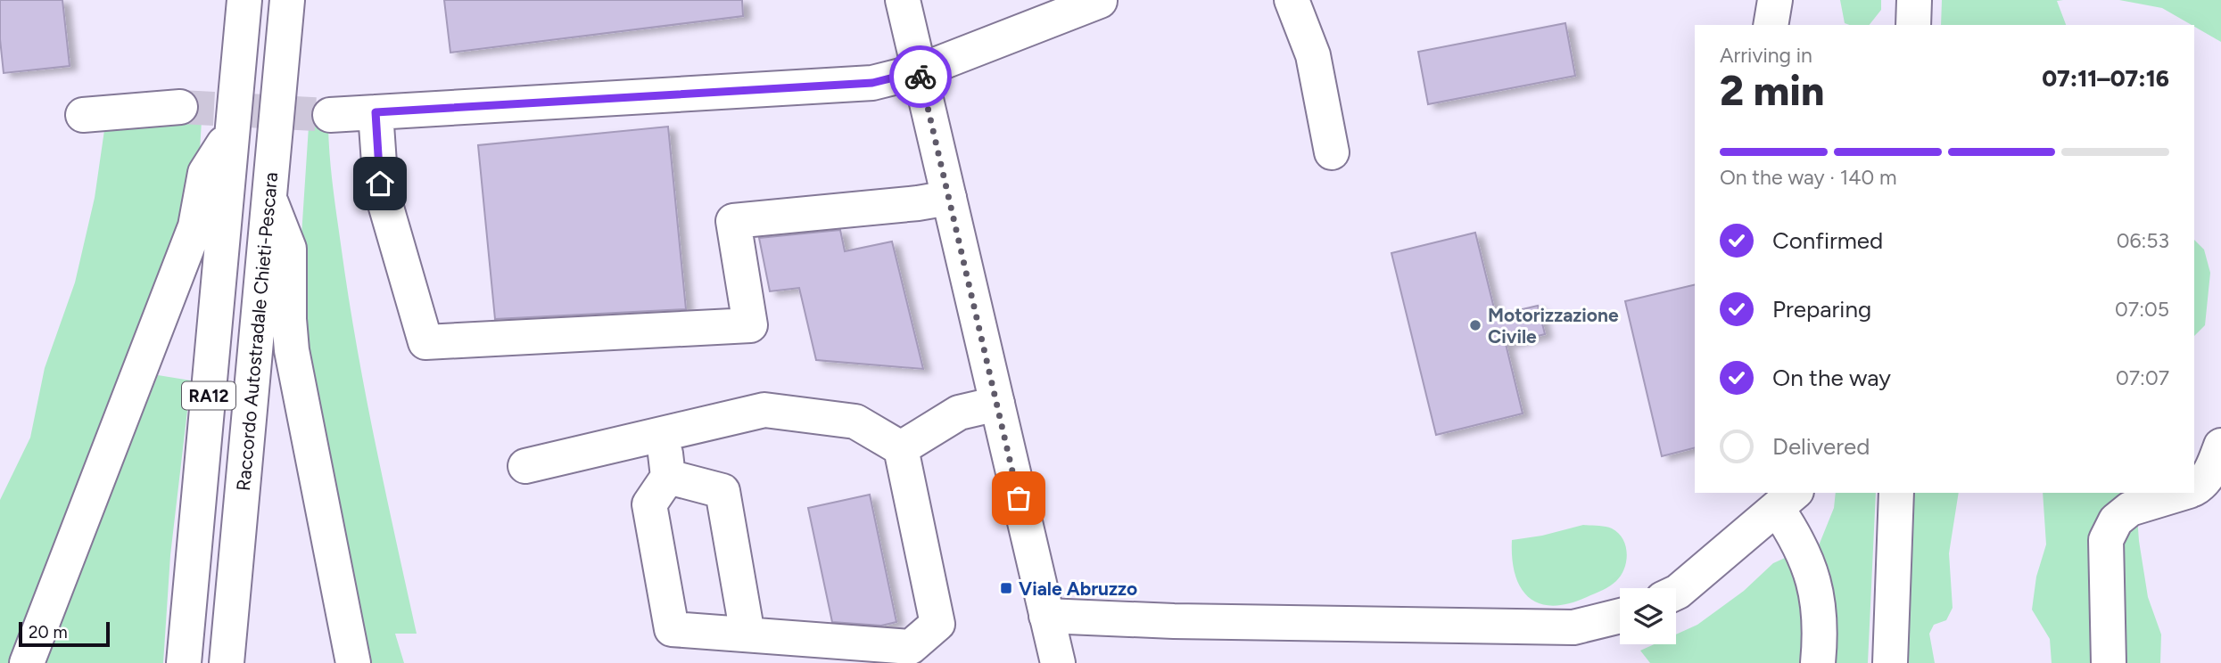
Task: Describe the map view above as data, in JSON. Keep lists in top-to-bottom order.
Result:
{
  "streets": {
    "main road": ["Raccordo Autostradale Chieti-Pescara", "RA12"]
  },
  "places": {
    "other": ["Motorizzazione Civile"],
    "transit": ["Viale Abruzzo"]
  },
  "scale_bar": "20 m",
  "page": {
    "heading": ["2 min", "Arriving in", "07:11–07:16"],
    "bar": "On the way · 140 m",
    "list": [
      ["Confirmed", "06:53"],
      ["Preparing", "07:05"],
      ["On the way", "07:07"],
      "Delivered"
    ],
    "scale": "20 m"
  }
}
